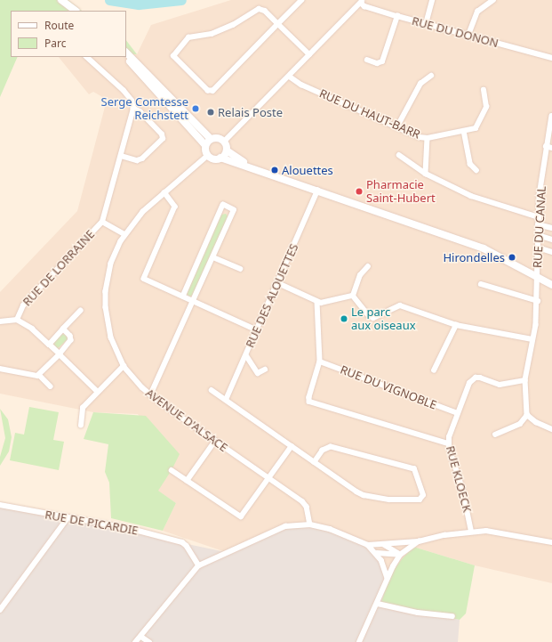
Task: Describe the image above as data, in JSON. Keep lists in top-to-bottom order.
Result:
{
  "streets": {
    "street": [
      "RUE DU DONON",
      "RUE DU HAUT-BARR",
      "RUE DU CANAL",
      "RUE DE LORRAINE",
      "RUE DES ALOUETTES",
      "RUE DU VIGNOBLE",
      "AVENUE D'ALSACE",
      "RUE KLOECK",
      "RUE DE PICARDIE"
    ]
  },
  "crossings": [
    ["RUE DU CANAL", "RUE KLOECK"],
    ["RUE DE LORRAINE", "AVENUE D'ALSACE"],
    ["RUE DU VIGNOBLE", "RUE KLOECK"]
  ],
  "places": [
    "Serge Comtesse Reichstett",
    "Relais Poste",
    "Alouettes",
    "Pharmacie Saint-Hubert",
    "Hirondelles",
    "Le parc aux oiseaux"
  ],
  "legend": ["Route", "Parc"]
}
